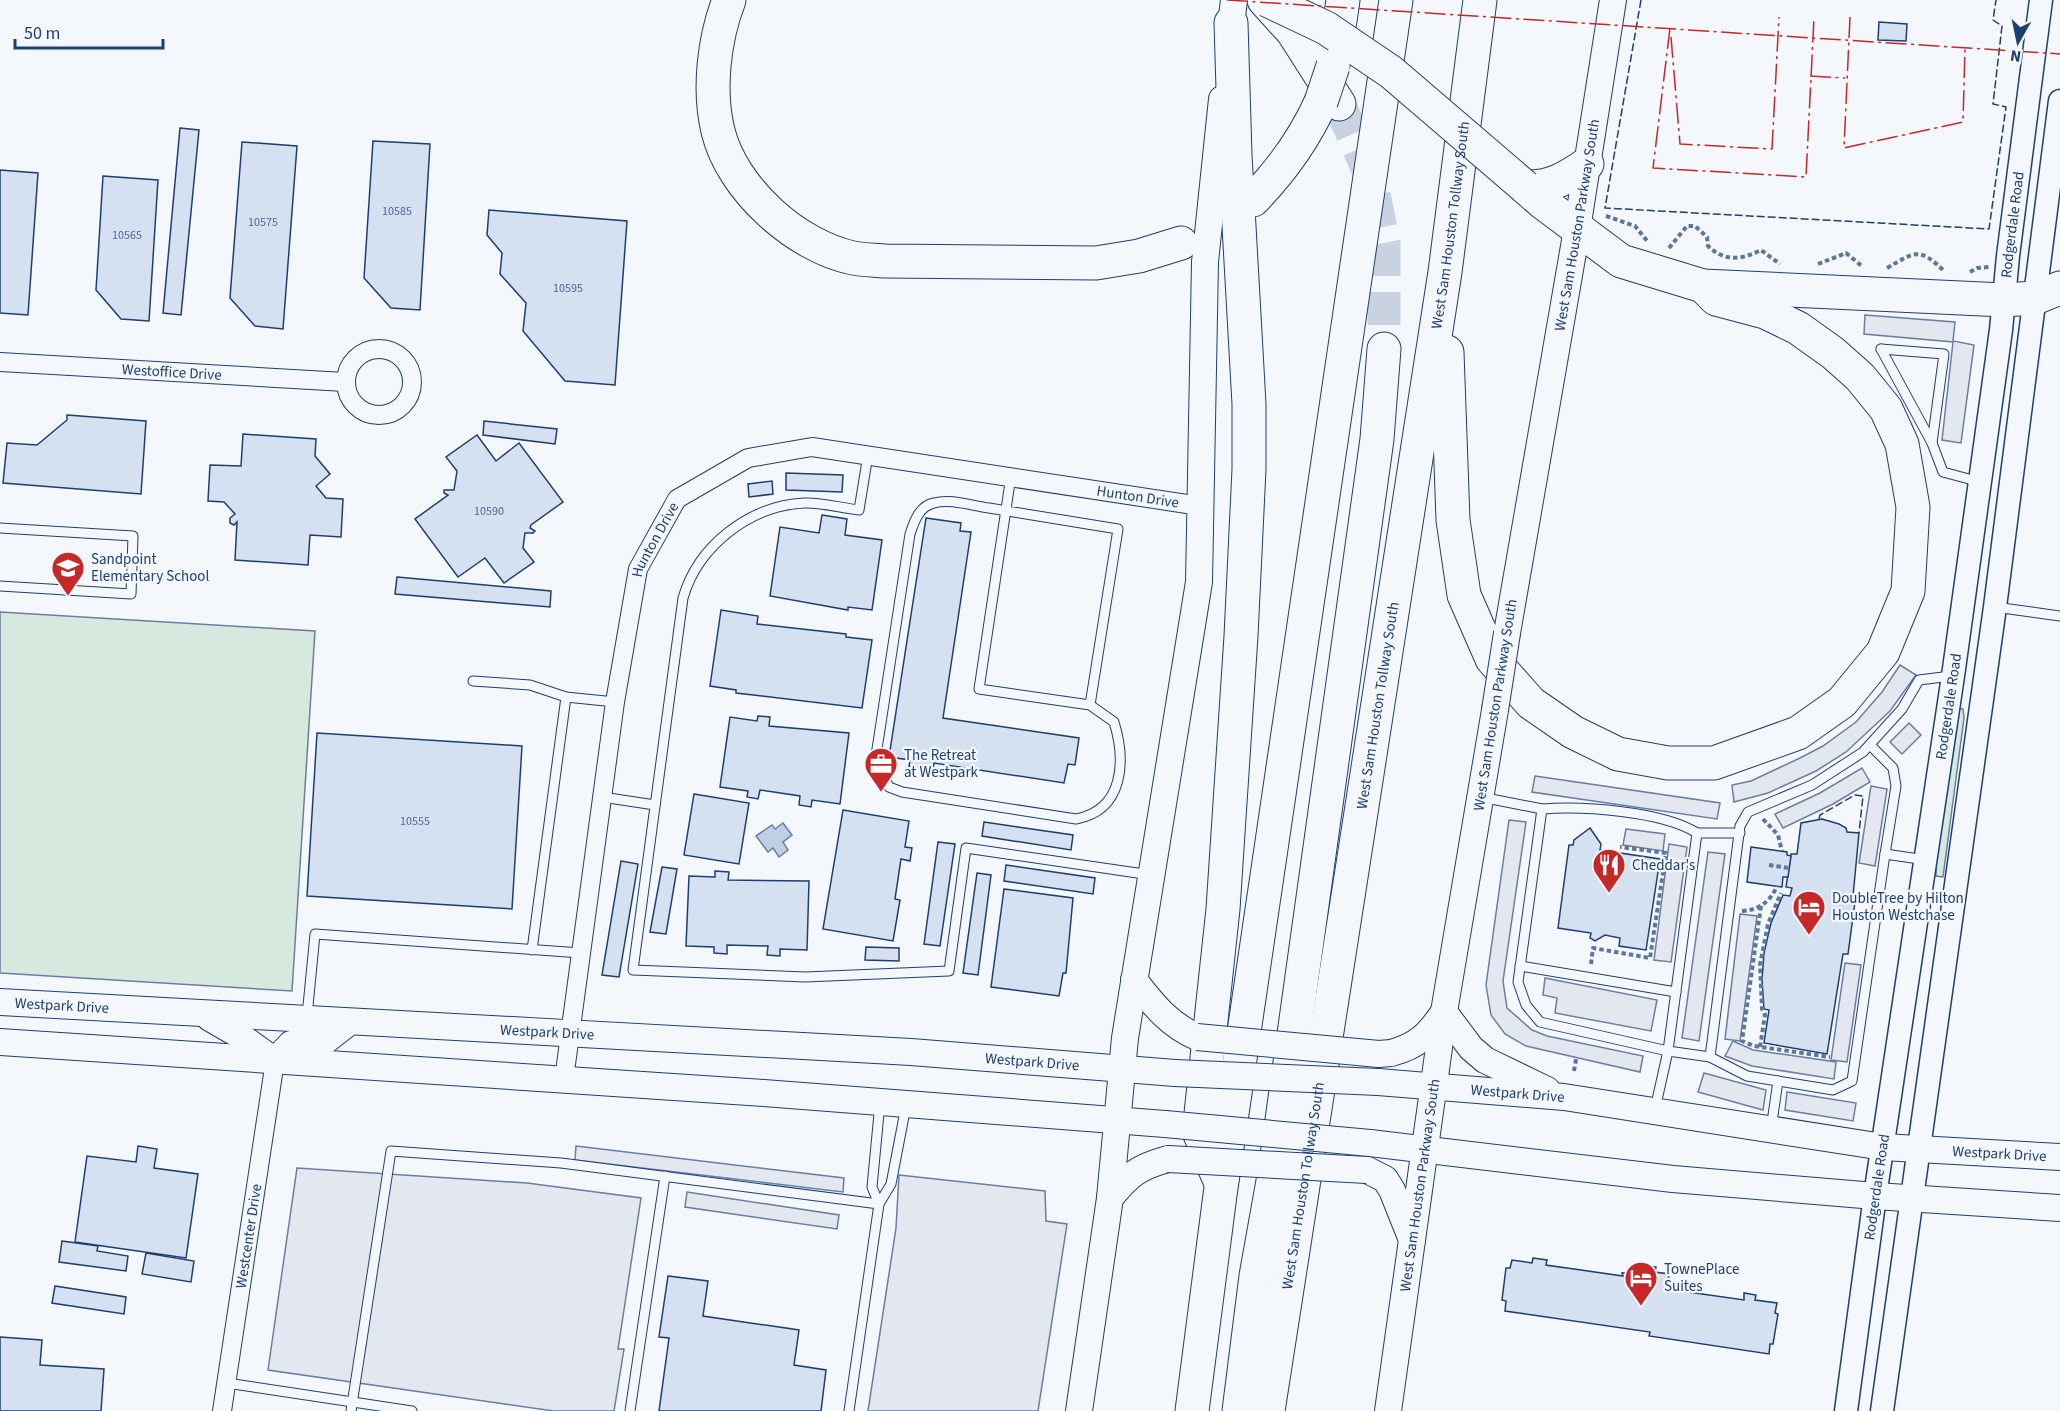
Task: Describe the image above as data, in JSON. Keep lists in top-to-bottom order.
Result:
{
  "streets": {
    "highway": ["West Sam Houston Tollway South"],
    "main road": ["West Sam Houston Parkway South", "Westpark Drive"],
    "street": [
      "Rodgerdale Road",
      "Westoffice Drive",
      "Hunton Drive",
      "Westcenter Drive"
    ]
  },
  "crossings": [
    ["Rodgerdale Road", "Westpark Drive"],
    ["West Sam Houston Parkway South", "Westpark Drive"],
    ["Hunton Drive", "Westpark Drive"]
  ],
  "places": {
    "school or university": ["Sandpoint Elementary School"],
    "office": ["The Retreat at Westpark"],
    "restaurant": ["Cheddar's"],
    "hotel": ["DoubleTree by Hilton Houston Westchase", "TownePlace Suites"]
  },
  "house_numbers": [
    "10585",
    "10575",
    "10565",
    "10595",
    "10590",
    "10555"
  ],
  "scale_bar": "50 m",
  "north": "bottom"
}
